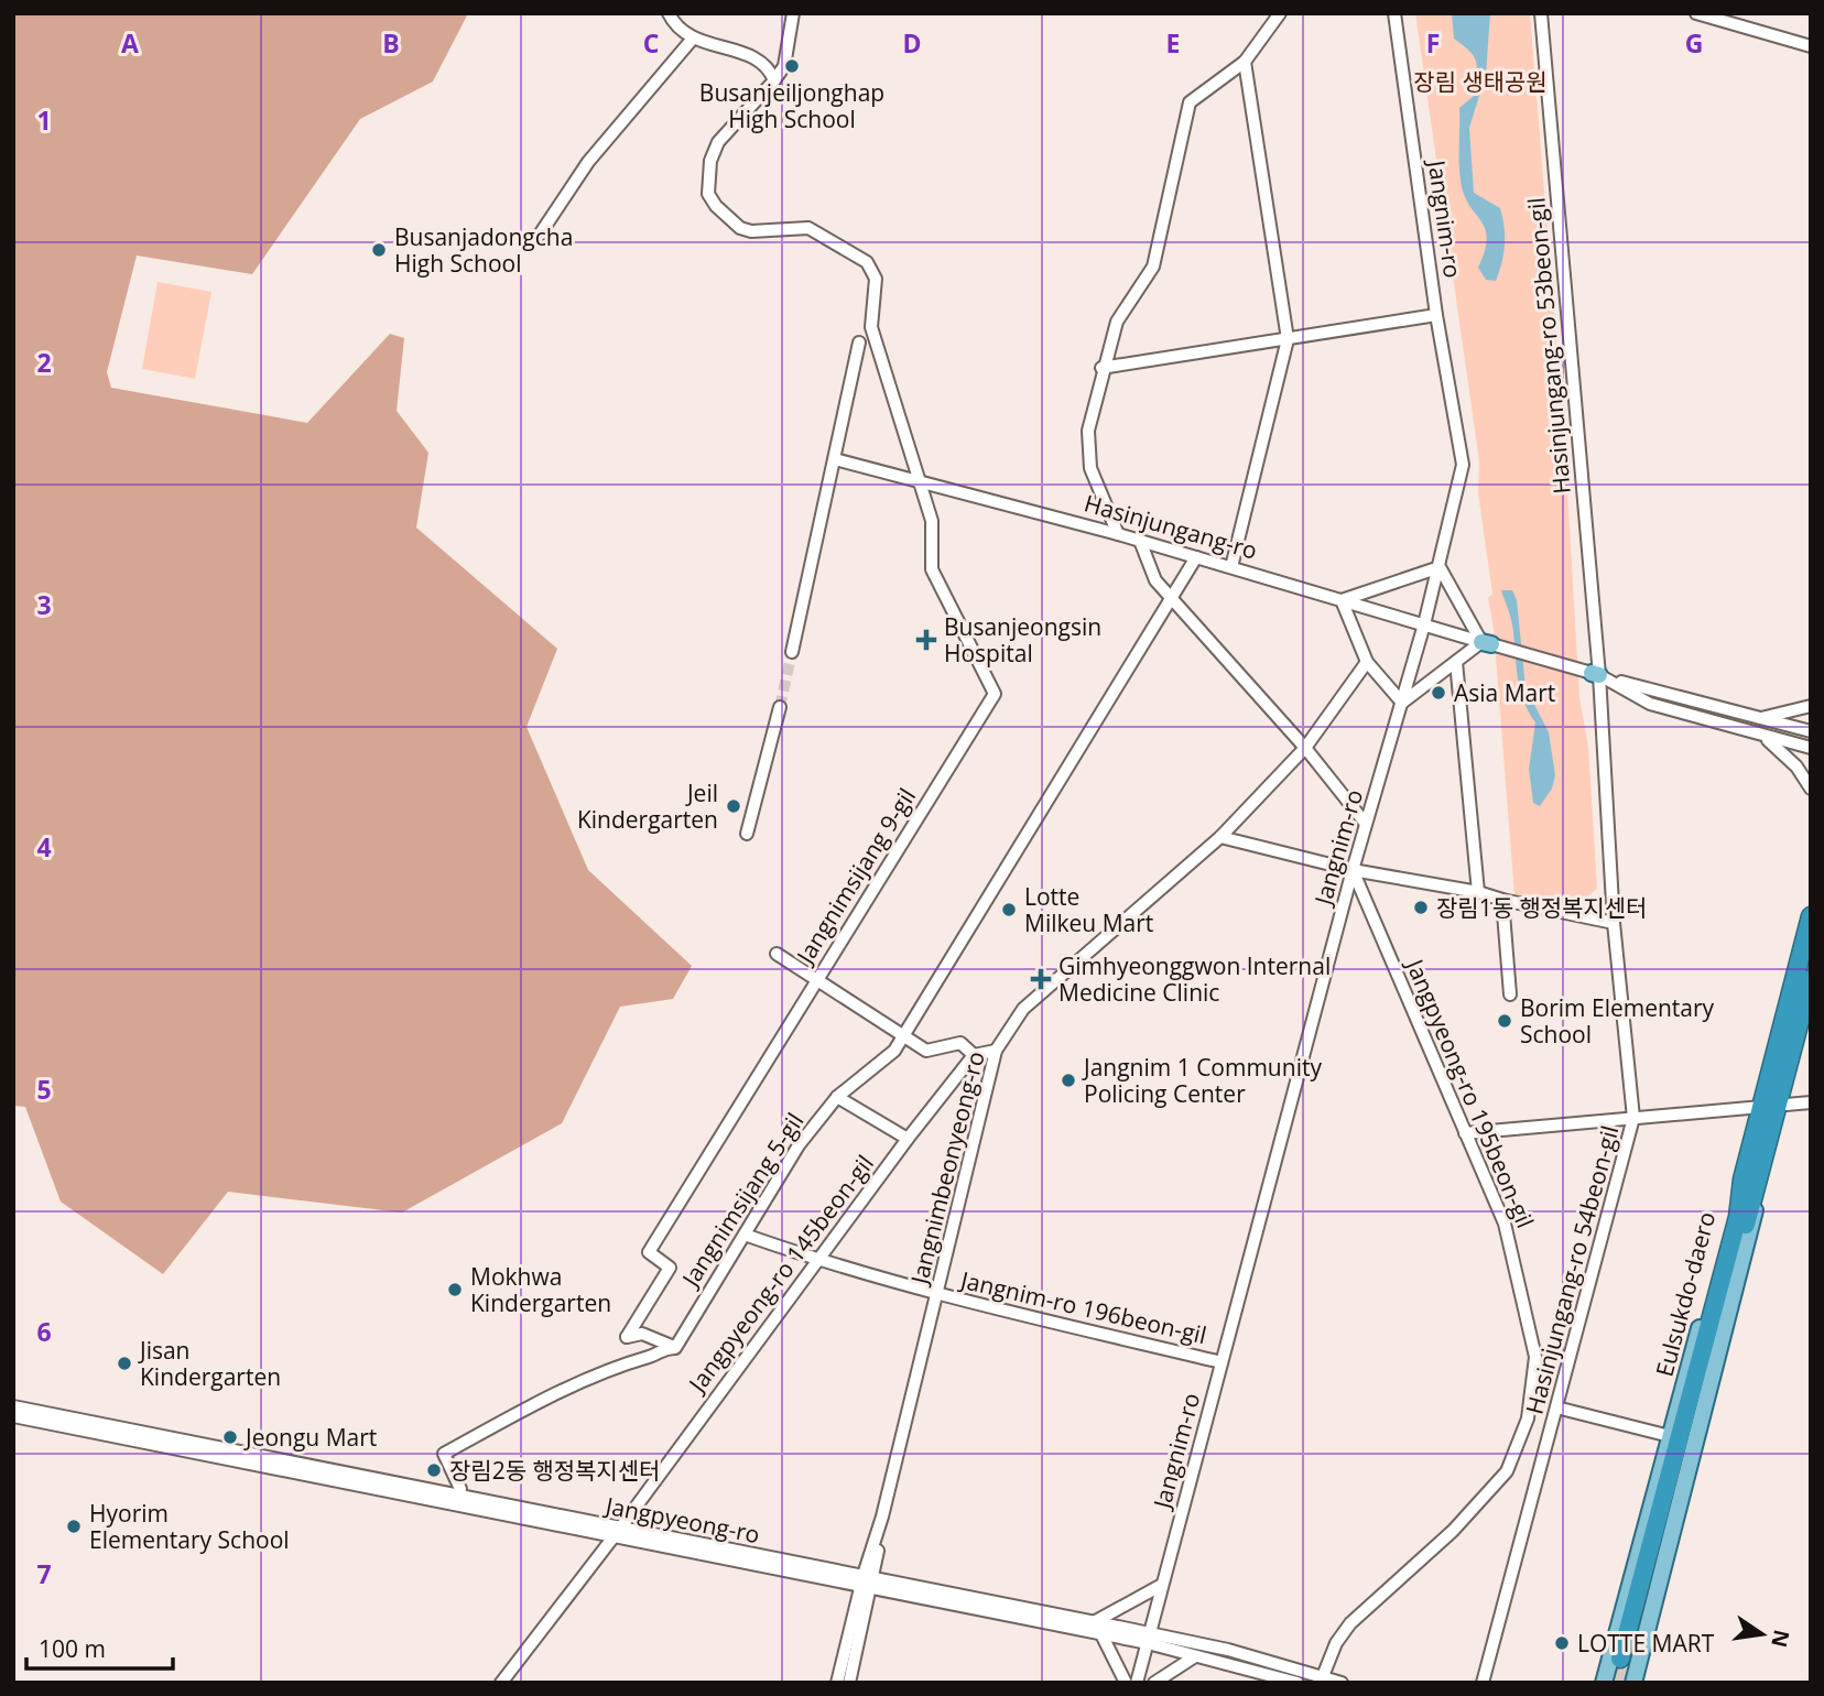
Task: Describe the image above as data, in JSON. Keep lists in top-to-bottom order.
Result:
{
  "streets": {
    "highway": ["Eulsukdo-daero"],
    "street": [
      "Jangnim-ro",
      "Hasinjungang-ro 53beon-gil",
      "Hasinjungang-ro",
      "Jangnimsijang 9-gil",
      "Jangpyeong-ro 195beon-gil",
      "Jangnimbeonyeong-ro",
      "Jangnimsijang 5-gil",
      "Hasinjungang-ro 54beon-gil",
      "Jangpyeong-ro 145beon-gil",
      "Jangnim-ro 196beon-gil",
      "Jangpyeong-ro"
    ]
  },
  "crossings": [
    ["Jangnim-ro", "Hasinjungang-ro"],
    ["Jangnim-ro", "Jangpyeong-ro 195beon-gil"],
    ["Jangnim-ro", "Jangnim-ro 196beon-gil"],
    ["Jangnim-ro", "Jangpyeong-ro"],
    ["Hasinjungang-ro 53beon-gil", "Hasinjungang-ro"],
    ["Hasinjungang-ro 53beon-gil", "Hasinjungang-ro 54beon-gil"],
    ["Hasinjungang-ro", "Jangnimsijang 9-gil"],
    ["Hasinjungang-ro", "Jangnimsijang 5-gil"],
    ["Hasinjungang-ro", "Hasinjungang-ro 54beon-gil"],
    ["Jangnimsijang 9-gil", "Jangnimsijang 5-gil"],
    ["Jangpyeong-ro 195beon-gil", "Jangpyeong-ro"],
    ["Jangnimbeonyeong-ro", "Jangnim-ro 196beon-gil"],
    ["Jangnimbeonyeong-ro", "Jangpyeong-ro"],
    ["Jangnimsijang 5-gil", "Jangnim-ro 196beon-gil"],
    ["Jangpyeong-ro 145beon-gil", "Jangnim-ro 196beon-gil"],
    ["Jangpyeong-ro 145beon-gil", "Jangpyeong-ro"]
  ],
  "parks": ["장림 생태공원"],
  "places": {
    "other": [
      "Busanjeiljonghap High School",
      "Busanjadongcha High School",
      "Asia Mart",
      "Jeil Kindergarten",
      "장림1동 행정복지센터",
      "Lotte Milkeu Mart",
      "Borim Elementary School",
      "Jangnim 1 Community Policing Center",
      "Mokhwa Kindergarten",
      "Jisan Kindergarten",
      "Jeongu Mart",
      "장림2동 행정복지센터",
      "Hyorim Elementary School",
      "LOTTE MART"
    ],
    "health": ["Busanjeongsin Hospital", "Gimhyeonggwon Internal Medicine Clinic"]
  },
  "scale_bar": "100 m",
  "north": "right",
  "grid": {
    "columns": [
      "A",
      "B",
      "C",
      "D",
      "E",
      "F",
      "G"
    ],
    "rows": [
      "1",
      "2",
      "3",
      "4",
      "5",
      "6",
      "7"
    ]
  }
}
